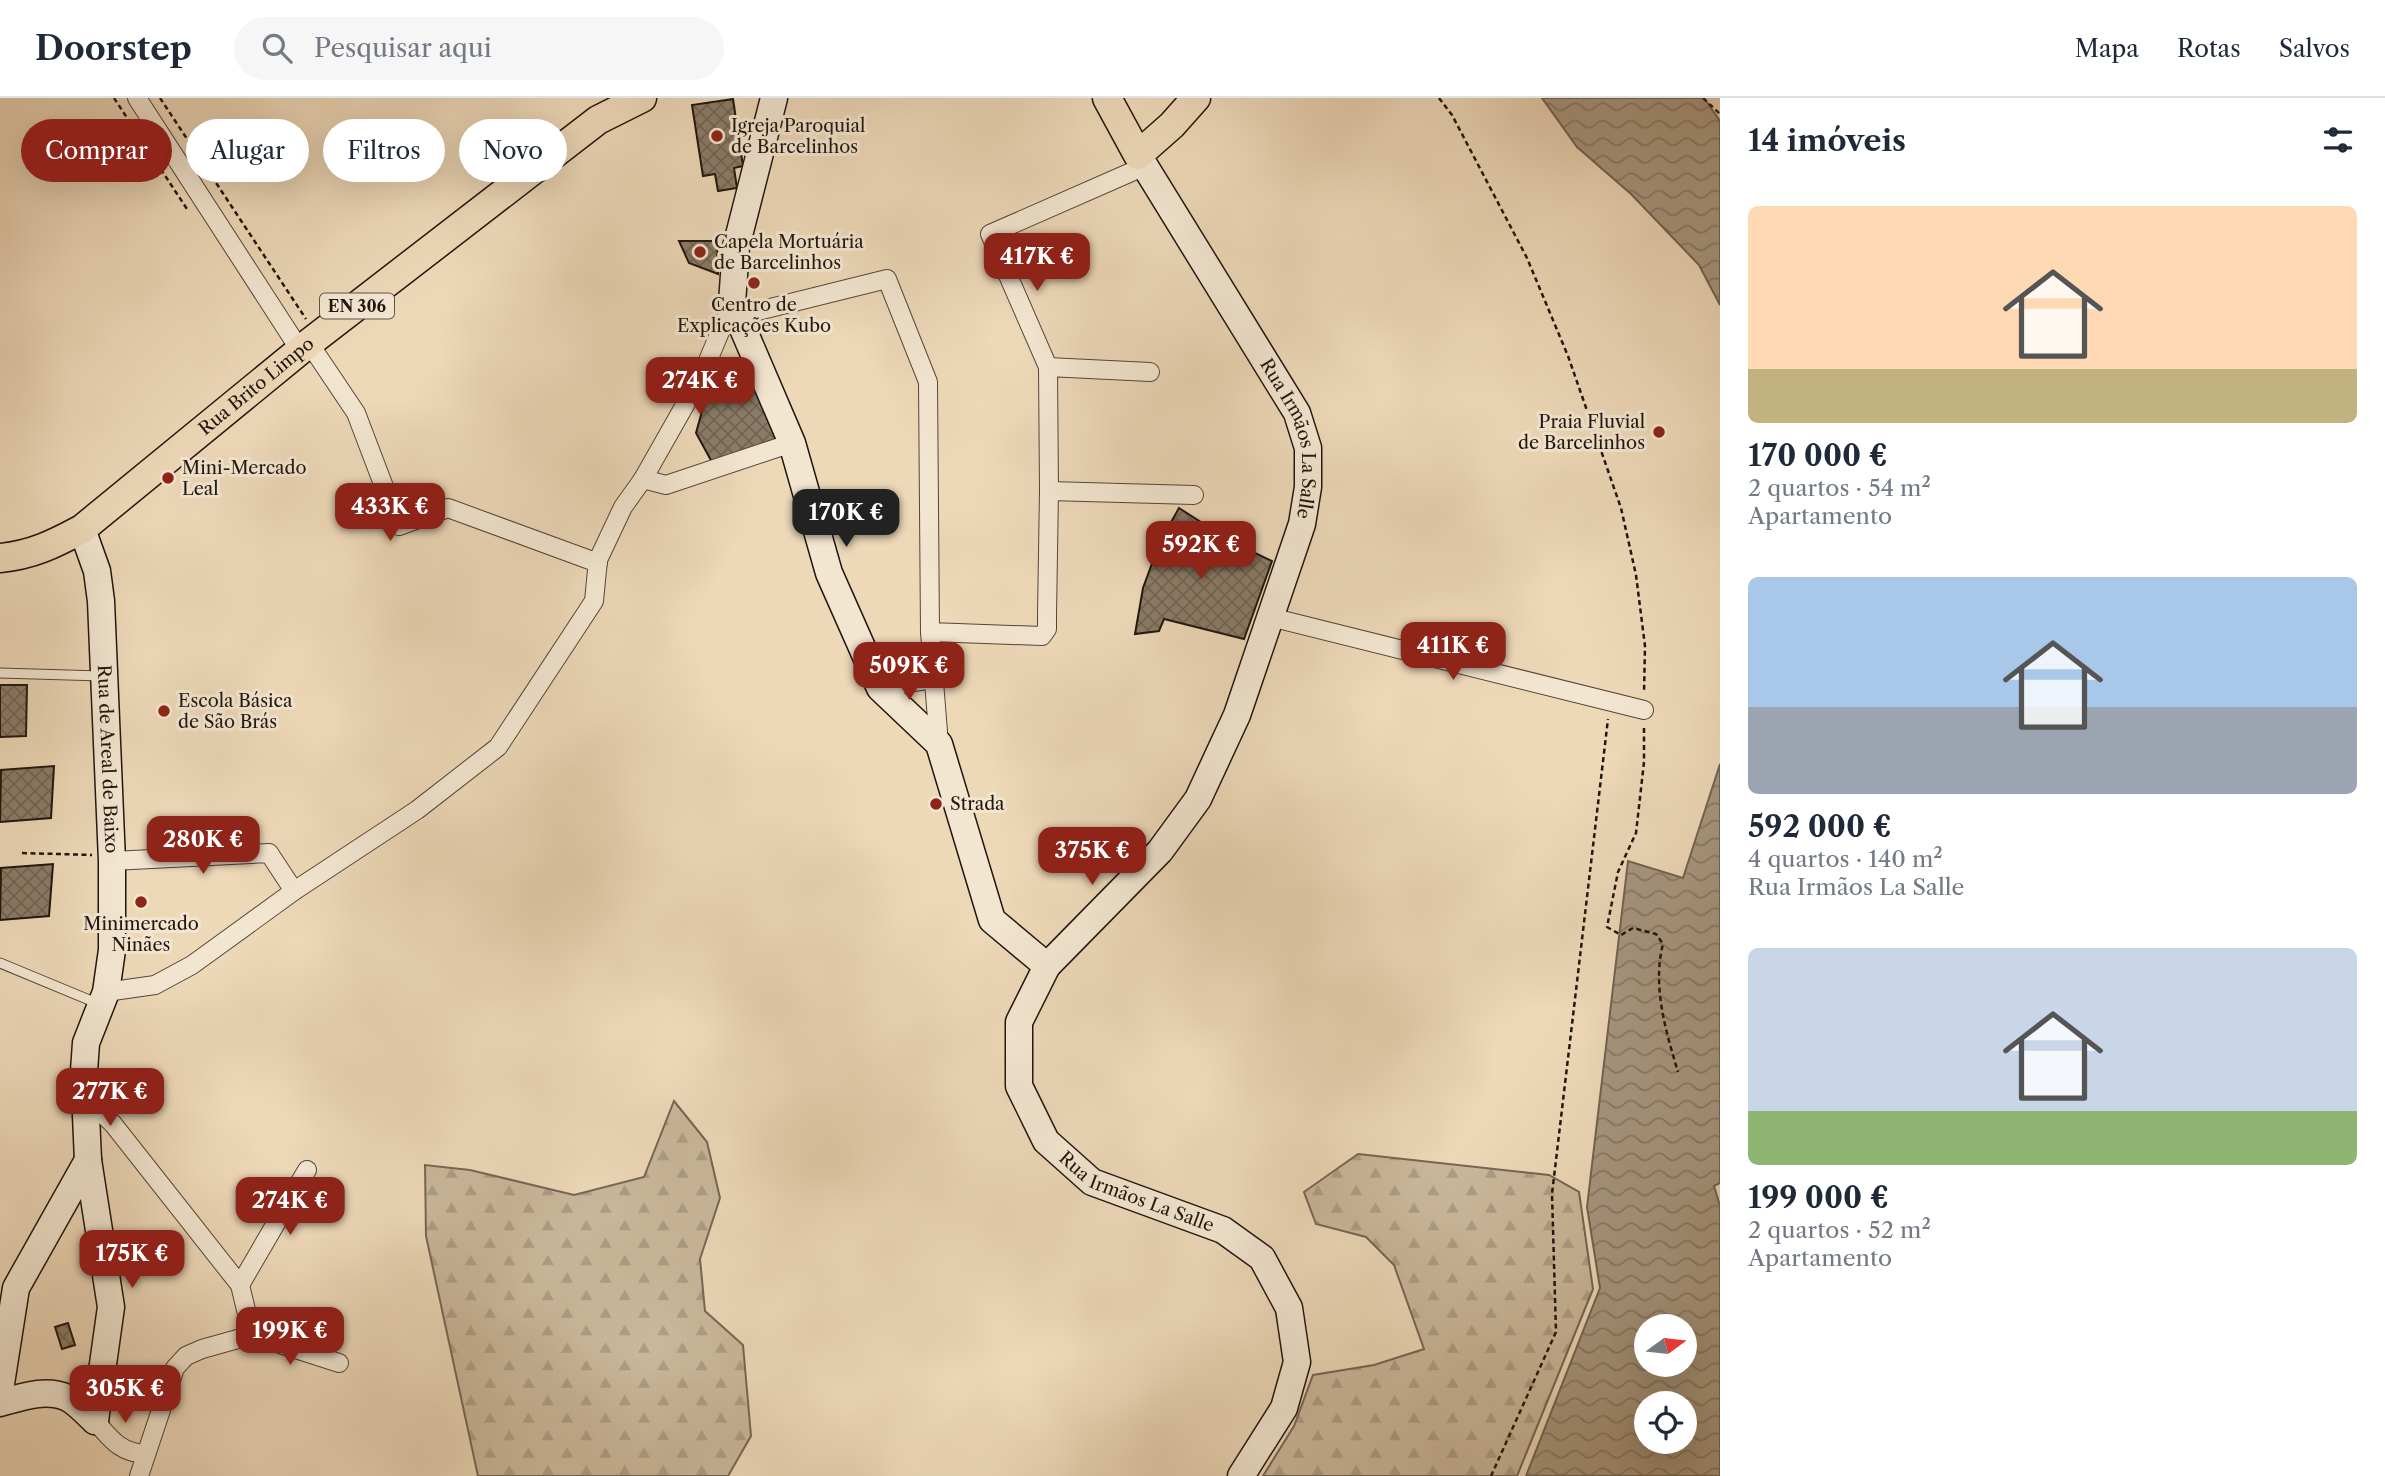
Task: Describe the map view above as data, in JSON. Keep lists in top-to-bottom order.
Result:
{
  "streets": {
    "main road": ["EN 306", "Rua Brito Limpo"],
    "street": ["Rua Irmãos La Salle", "Rua de Areal de Baixo"]
  },
  "crossings": [
    ["Rua Brito Limpo", "Rua de Areal de Baixo"]
  ],
  "places": [
    "Igreja Paroquial de Barcelinhos",
    "Capela Mortuária de Barcelinhos",
    "Centro de Explicações Kubo",
    "Praia Fluvial de Barcelinhos",
    "Mini-Mercado Leal",
    "Escola Básica de São Brás",
    "Strada",
    "Minimercado Ninães"
  ],
  "north": "right",
  "page": {
    "header": "Doorstep",
    "search": "Pesquisar aqui",
    "nav": ["Mapa", "Rotas", "Salvos"],
    "heading": "14 imóveis",
    "chip": [
      "Comprar",
      "Alugar",
      "Filtros",
      "Novo"
    ],
    "list": [
      {
        "name": "170 000 €",
        "note": "2 quartos · 54 m² · Apartamento"
      },
      {
        "name": "592 000 €",
        "note": "4 quartos · 140 m² · Rua Irmãos La Salle"
      },
      {
        "name": "199 000 €",
        "note": "2 quartos · 52 m² · Apartamento"
      }
    ],
    "price": [
      "417K €",
      "274K €",
      "433K €",
      "170K €",
      "592K €",
      "411K €",
      "509K €",
      "280K €",
      "375K €",
      "277K €",
      "274K €",
      "175K €",
      "199K €",
      "305K €"
    ]
  }
}
